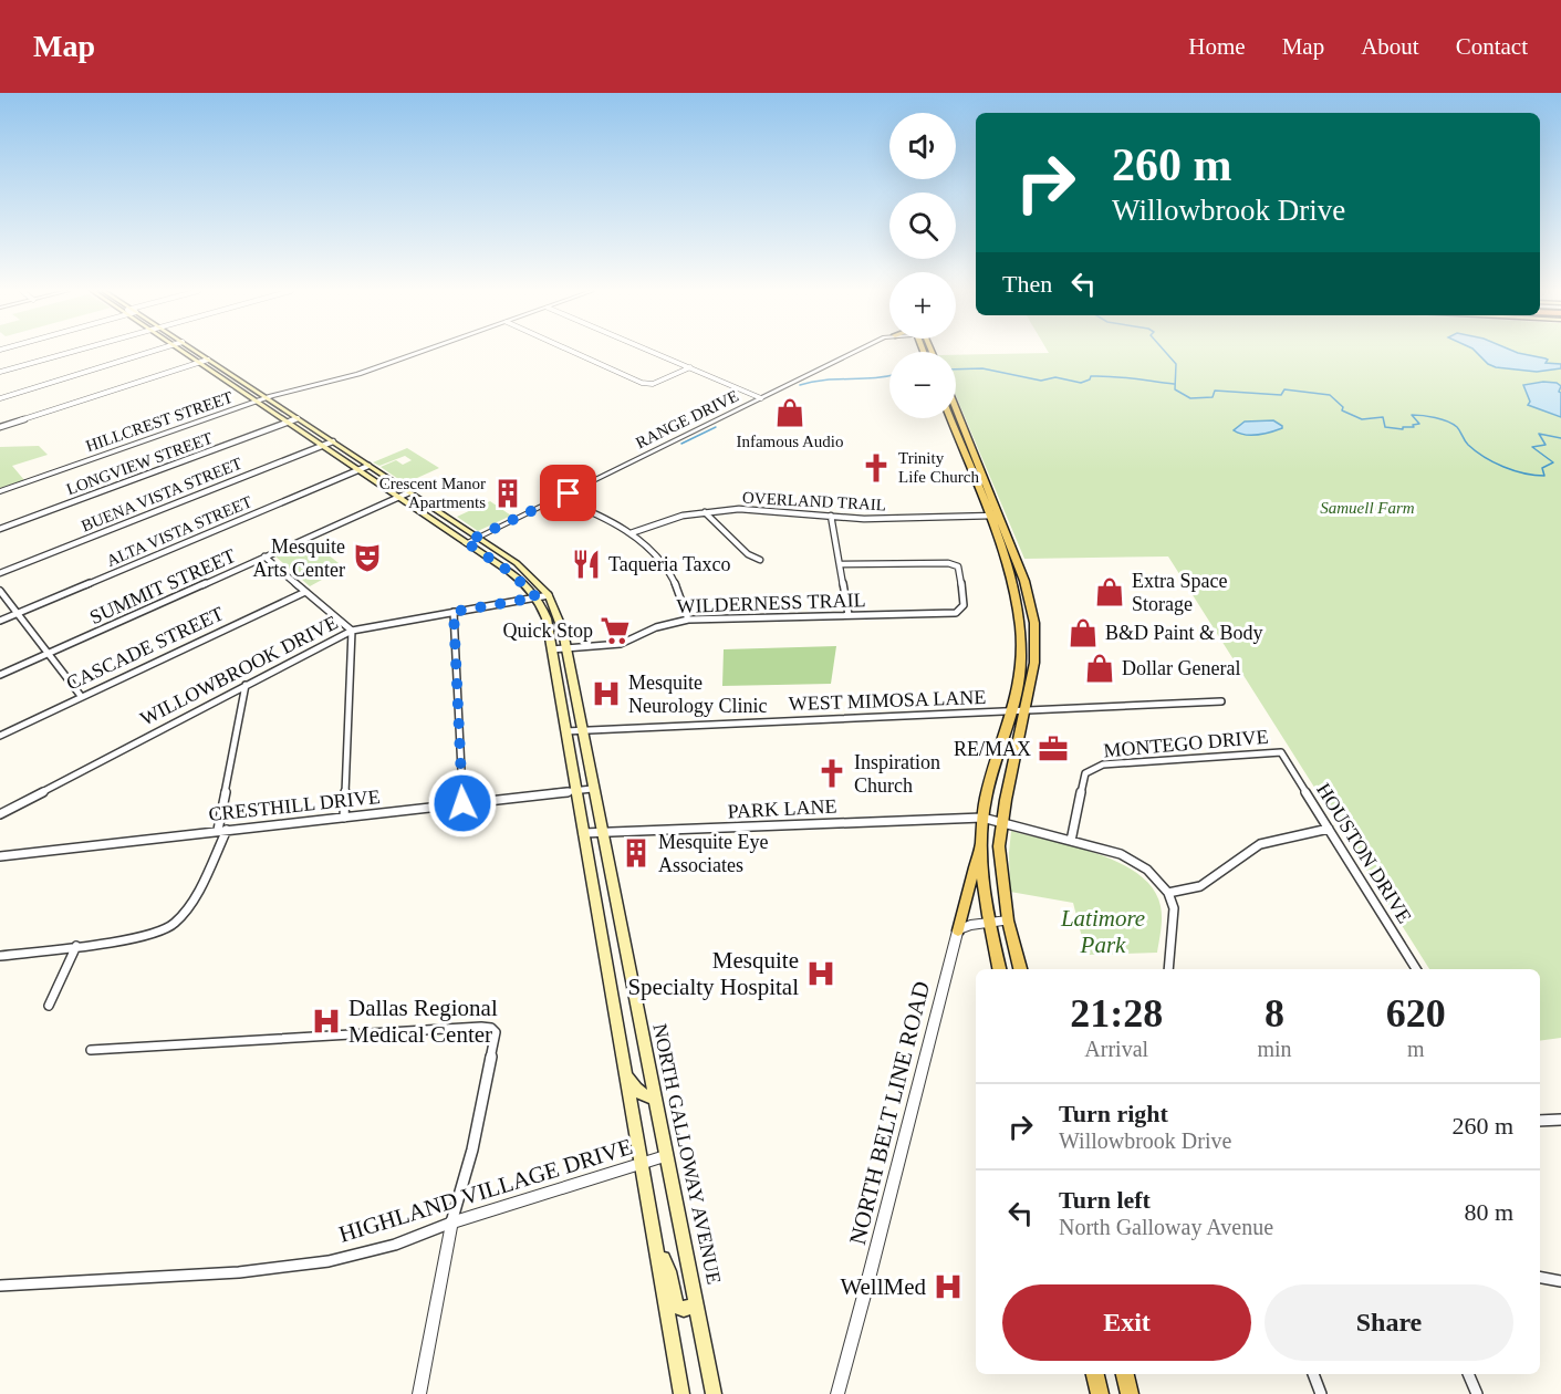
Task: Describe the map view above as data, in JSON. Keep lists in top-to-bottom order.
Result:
{
  "streets": {
    "main road": ["NORTH GALLOWAY AVENUE"],
    "street": [
      "RANGE DRIVE",
      "HILLCREST STREET",
      "LONGVIEW STREET",
      "BUENA VISTA STREET",
      "OVERLAND TRAIL",
      "ALTA VISTA STREET",
      "SUMMIT STREET",
      "WILDERNESS TRAIL",
      "CASCADE STREET",
      "WILLOWBROOK DRIVE",
      "WEST MIMOSA LANE",
      "MONTEGO DRIVE",
      "CRESTHILL DRIVE",
      "PARK LANE",
      "HOUSTON DRIVE",
      "NORTH BELT LINE ROAD",
      "HIGHLAND VILLAGE DRIVE"
    ]
  },
  "crossings": [
    ["RANGE DRIVE", "NORTH GALLOWAY AVENUE"],
    ["HILLCREST STREET", "NORTH GALLOWAY AVENUE"],
    ["LONGVIEW STREET", "NORTH GALLOWAY AVENUE"],
    ["BUENA VISTA STREET", "NORTH GALLOWAY AVENUE"],
    ["ALTA VISTA STREET", "NORTH GALLOWAY AVENUE"],
    ["SUMMIT STREET", "NORTH GALLOWAY AVENUE"],
    ["WILDERNESS TRAIL", "NORTH GALLOWAY AVENUE"],
    ["WILLOWBROOK DRIVE", "NORTH GALLOWAY AVENUE"],
    ["WEST MIMOSA LANE", "NORTH GALLOWAY AVENUE"],
    ["MONTEGO DRIVE", "PARK LANE"],
    ["MONTEGO DRIVE", "HOUSTON DRIVE"],
    ["CRESTHILL DRIVE", "NORTH GALLOWAY AVENUE"],
    ["PARK LANE", "NORTH GALLOWAY AVENUE"],
    ["NORTH GALLOWAY AVENUE", "HIGHLAND VILLAGE DRIVE"]
  ],
  "parks": ["Samuell Farm", "Latimore Park"],
  "places": {
    "shop": [
      "Infamous Audio",
      "Extra Space Storage",
      "B&D Paint & Body",
      "Dollar General"
    ],
    "church": ["Trinity Life Church", "Inspiration Church"],
    "building": ["Crescent Manor Apartments", "Mesquite Eye Associates"],
    "theatre": ["Mesquite Arts Center"],
    "restaurant": ["Taqueria Taxco"],
    "supermarket": ["Quick Stop"],
    "hospital": [
      "Mesquite Neurology Clinic",
      "Mesquite Specialty Hospital",
      "Dallas Regional Medical Center",
      "WellMed"
    ],
    "office": ["RE/MAX"]
  },
  "page": {
    "header": "Map",
    "nav": [
      "Home",
      "Map",
      "About",
      "Contact"
    ],
    "map_buttons": ["+", "−"],
    "turn": ["260 m", "Willowbrook Drive"],
    "then": "Then",
    "eta": [
      "21:28",
      "Arrival",
      "8",
      "min",
      "620",
      "m"
    ],
    "list": [
      {
        "name": "Turn right",
        "note": "Willowbrook Drive",
        "value": "260 m"
      },
      {
        "name": "Turn left",
        "note": "North Galloway Avenue",
        "value": "80 m"
      }
    ],
    "buttons": ["Exit", "Share"]
  }
}
